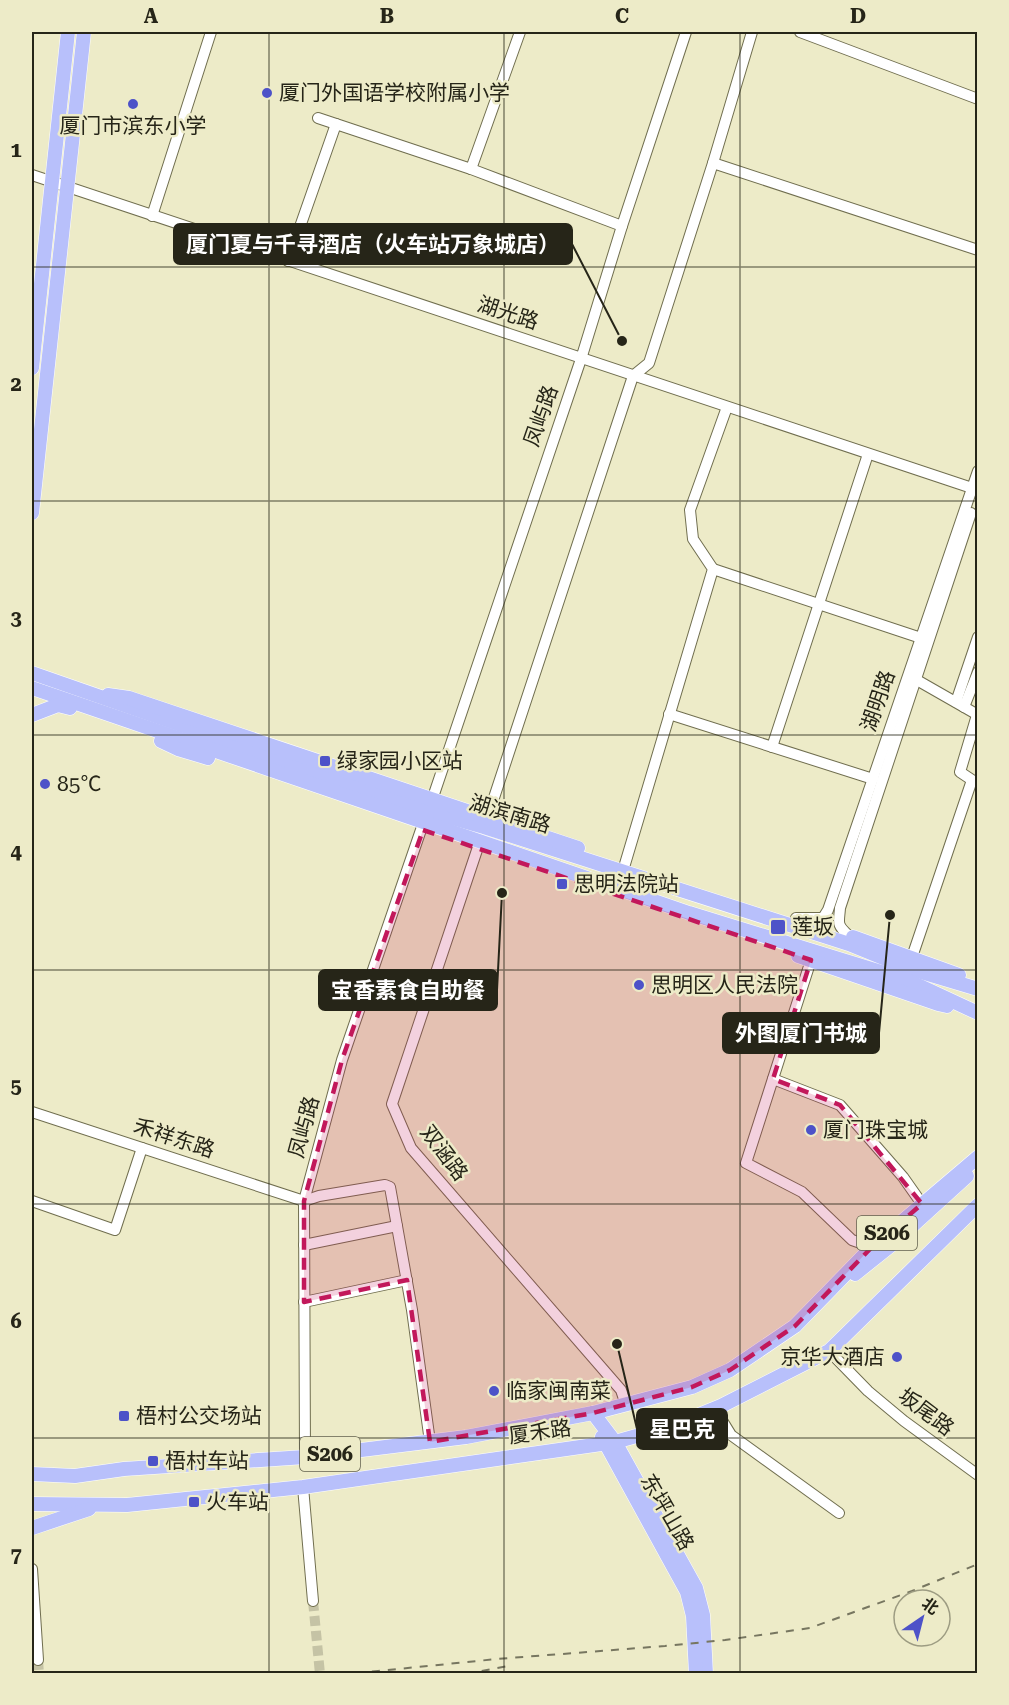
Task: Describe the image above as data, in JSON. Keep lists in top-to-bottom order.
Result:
{
  "streets": {
    "main road": [
      "湖滨南路",
      "S206",
      "厦禾路",
      "东坪山路"
    ],
    "street": [
      "湖光路",
      "凤屿路",
      "湖明路",
      "禾祥东路",
      "双涵路",
      "坂尾路"
    ]
  },
  "crossings": [
    ["湖光路", "凤屿路"],
    ["湖光路", "湖明路"],
    ["湖光路", "双涵路"],
    ["凤屿路", "湖滨南路"],
    ["凤屿路", "禾祥东路"],
    ["凤屿路", "厦禾路"],
    ["湖滨南路", "双涵路"],
    ["双涵路", "S206"],
    ["双涵路", "厦禾路"],
    ["S206", "厦禾路"],
    ["坂尾路", "厦禾路"],
    ["厦禾路", "东坪山路"]
  ],
  "places": {
    "other": [
      "厦门外国语学校附属小学",
      "厦门市滨东小学",
      "厦门夏与千寻酒店（火车站万象城店）",
      "85℃",
      "宝香素食自助餐",
      "外图厦门书城",
      "思明区人民法院",
      "厦门珠宝城",
      "星巴克",
      "京华大酒店",
      "临家闽南菜"
    ],
    "transit": [
      "绿家园小区站",
      "思明法院站",
      "莲坂",
      "梧村公交场站",
      "梧村车站",
      "火车站"
    ]
  },
  "north": "top right",
  "grid": {
    "columns": [
      "A",
      "B",
      "C",
      "D"
    ],
    "rows": [
      "1",
      "2",
      "3",
      "4",
      "5",
      "6",
      "7"
    ]
  }
}
